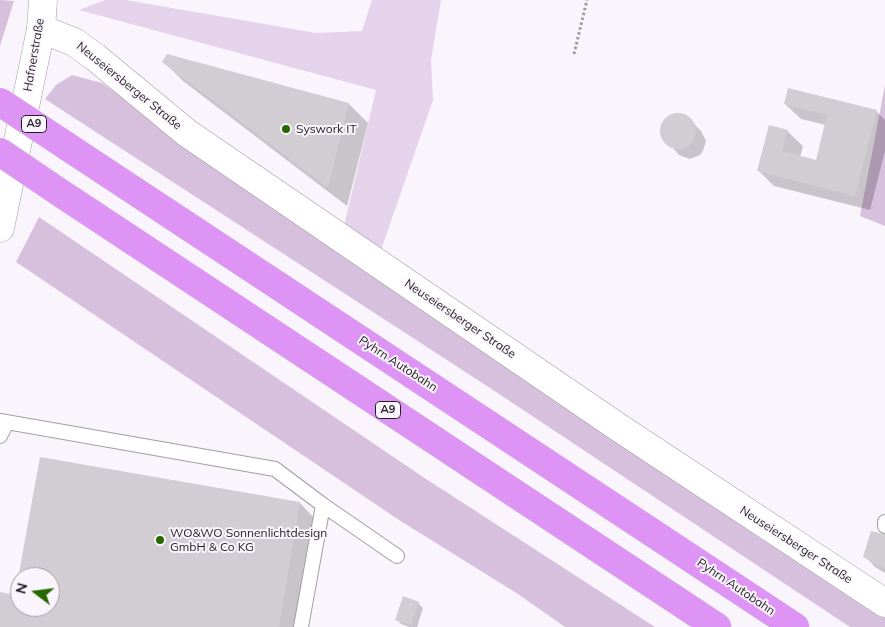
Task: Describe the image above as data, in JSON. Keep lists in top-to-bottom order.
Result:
{
  "streets": {
    "highway": ["A9", "Pyhrn Autobahn"],
    "street": ["Hafnerstraße", "Neuseiersberger Straße"]
  },
  "crossings": [
    ["Hafnerstraße", "Neuseiersberger Straße"]
  ],
  "places": ["Syswork IT", "WO&WO Sonnenlichtdesign GmbH & Co KG"],
  "north": "left"
}
